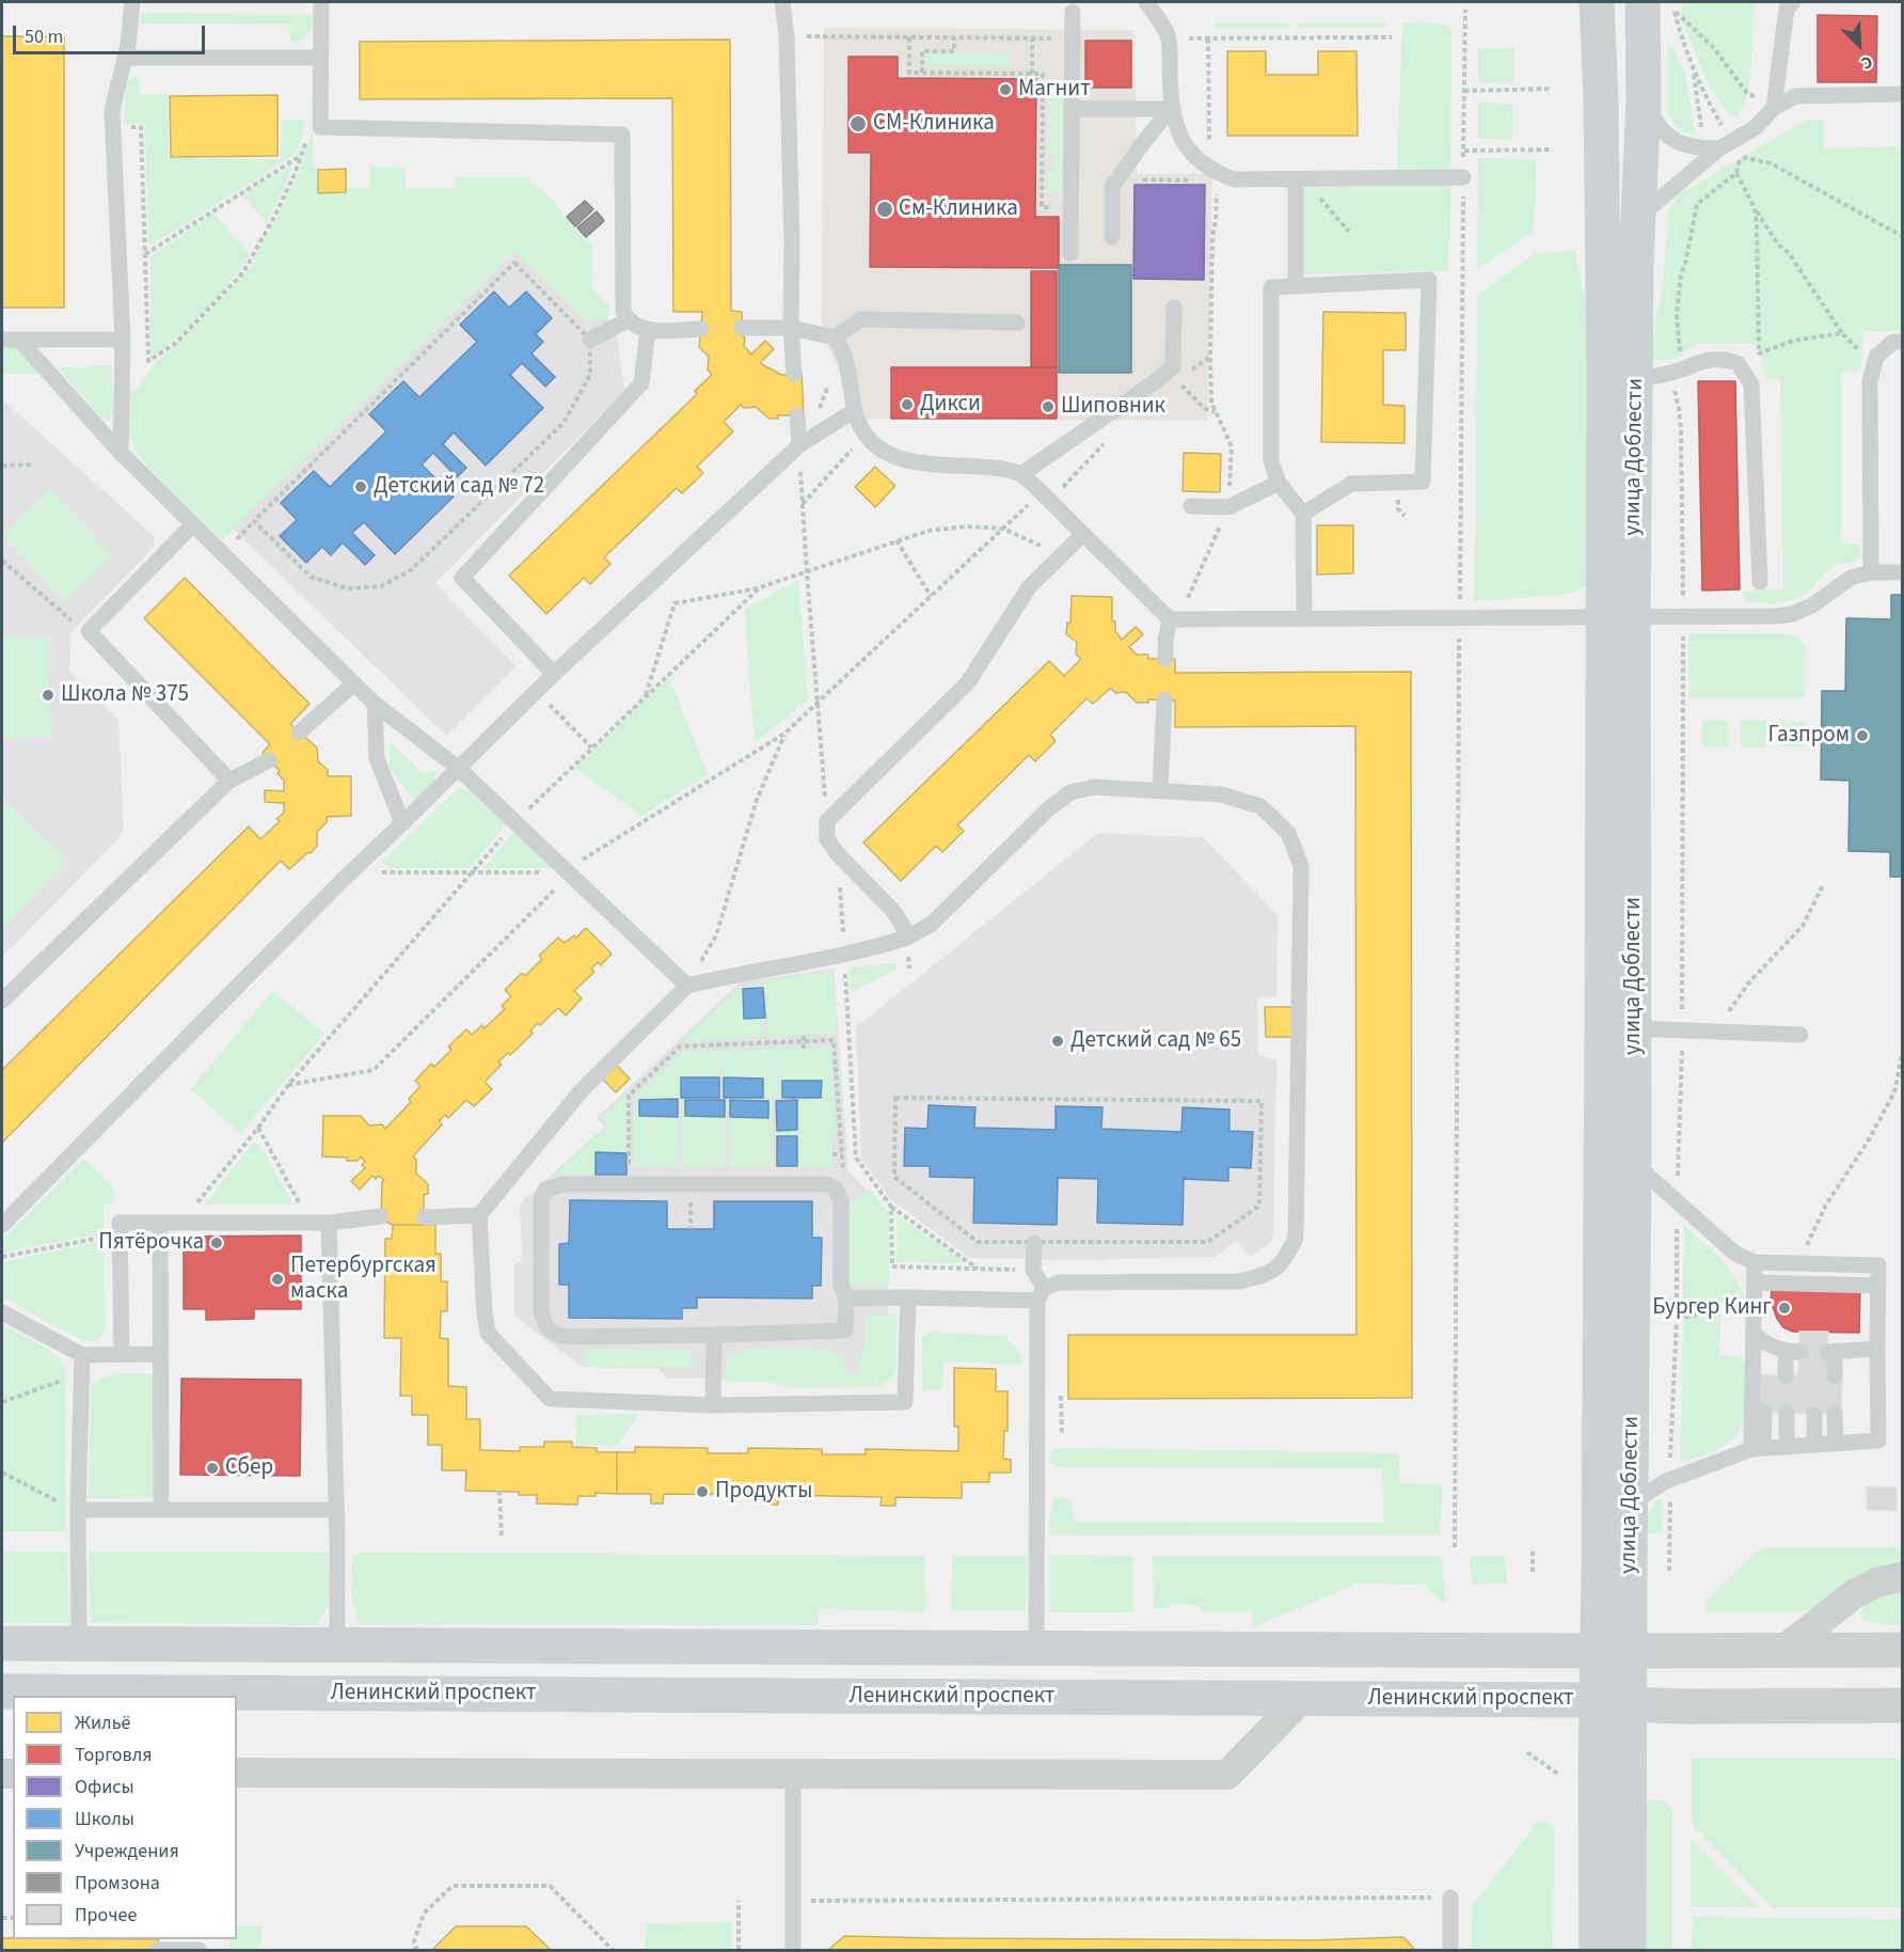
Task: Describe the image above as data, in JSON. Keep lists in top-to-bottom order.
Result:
{
  "streets": {
    "main road": ["улица Доблести", "Ленинский проспект"]
  },
  "crossings": [
    ["улица Доблести", "Ленинский проспект"]
  ],
  "places": [
    "Магнит",
    "СМ-Клиника",
    "См-Клиника",
    "Дикси",
    "Шиповник",
    "Детский сад № 72",
    "Школа № 375",
    "Газпром",
    "Детский сад № 65",
    "Пятёрочка",
    "Петербургская маска",
    "Бургер Кинг",
    "Сбер",
    "Продукты"
  ],
  "legend": [
    "Жильё",
    "Торговля",
    "Офисы",
    "Школы",
    "Учреждения",
    "Промзона",
    "Прочее"
  ],
  "scale_bar": "50 m",
  "north": "bottom right"
}
